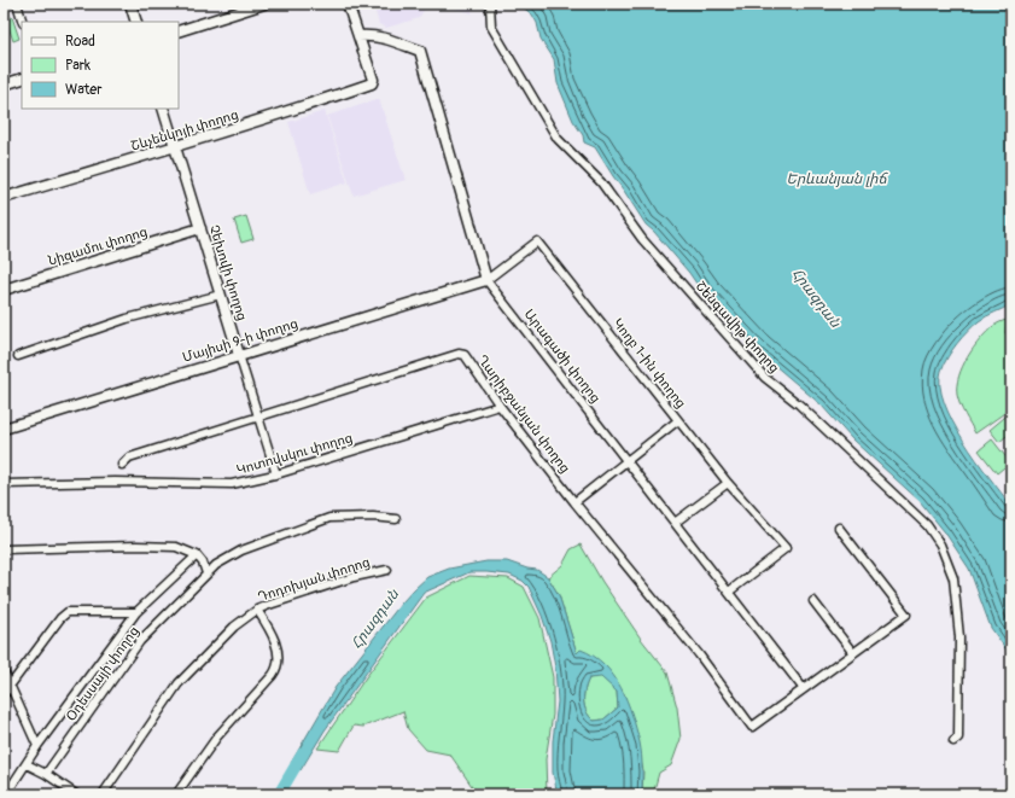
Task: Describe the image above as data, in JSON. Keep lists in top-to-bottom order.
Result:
{
  "streets": {
    "street": [
      "Շևչենկոյի փողոց",
      "Նիզամու փողոց",
      "Չեխովի փողոց",
      "Շենգավիթ փողոց",
      "Մայիսի 9-ի փողոց",
      "Արագածի փողոց",
      "Կողբ 1-ին փողոց",
      "Ղարիբջանյան փողոց",
      "Կոտովսկու փողոց",
      "Դոդոխյան փողոց",
      "Օդեսսայի փողոց"
    ]
  },
  "crossings": [
    ["Շևչենկոյի փողոց", "Չեխովի փողոց"],
    ["Շևչենկոյի փողոց", "Արագածի փողոց"],
    ["Նիզամու փողոց", "Չեխովի փողոց"],
    ["Չեխովի փողոց", "Մայիսի 9-ի փողոց"],
    ["Չեխովի փողոց", "Ղարիբջանյան փողոց"],
    ["Չեխովի փողոց", "Կոտովսկու փողոց"],
    ["Մայիսի 9-ի փողոց", "Արագածի փողոց"],
    ["Մայիսի 9-ի փողոց", "Կողբ 1-ին փողոց"],
    ["Արագածի փողոց", "Կողբ 1-ին փողոց"],
    ["Արագածի փողոց", "Ղարիբջանյան փողոց"],
    ["Ղարիբջանյան փողոց", "Կոտովսկու փողոց"]
  ],
  "water": ["Երևանյան լիճ", "Հրազդան"],
  "legend": ["Road", "Park", "Water"]
}
